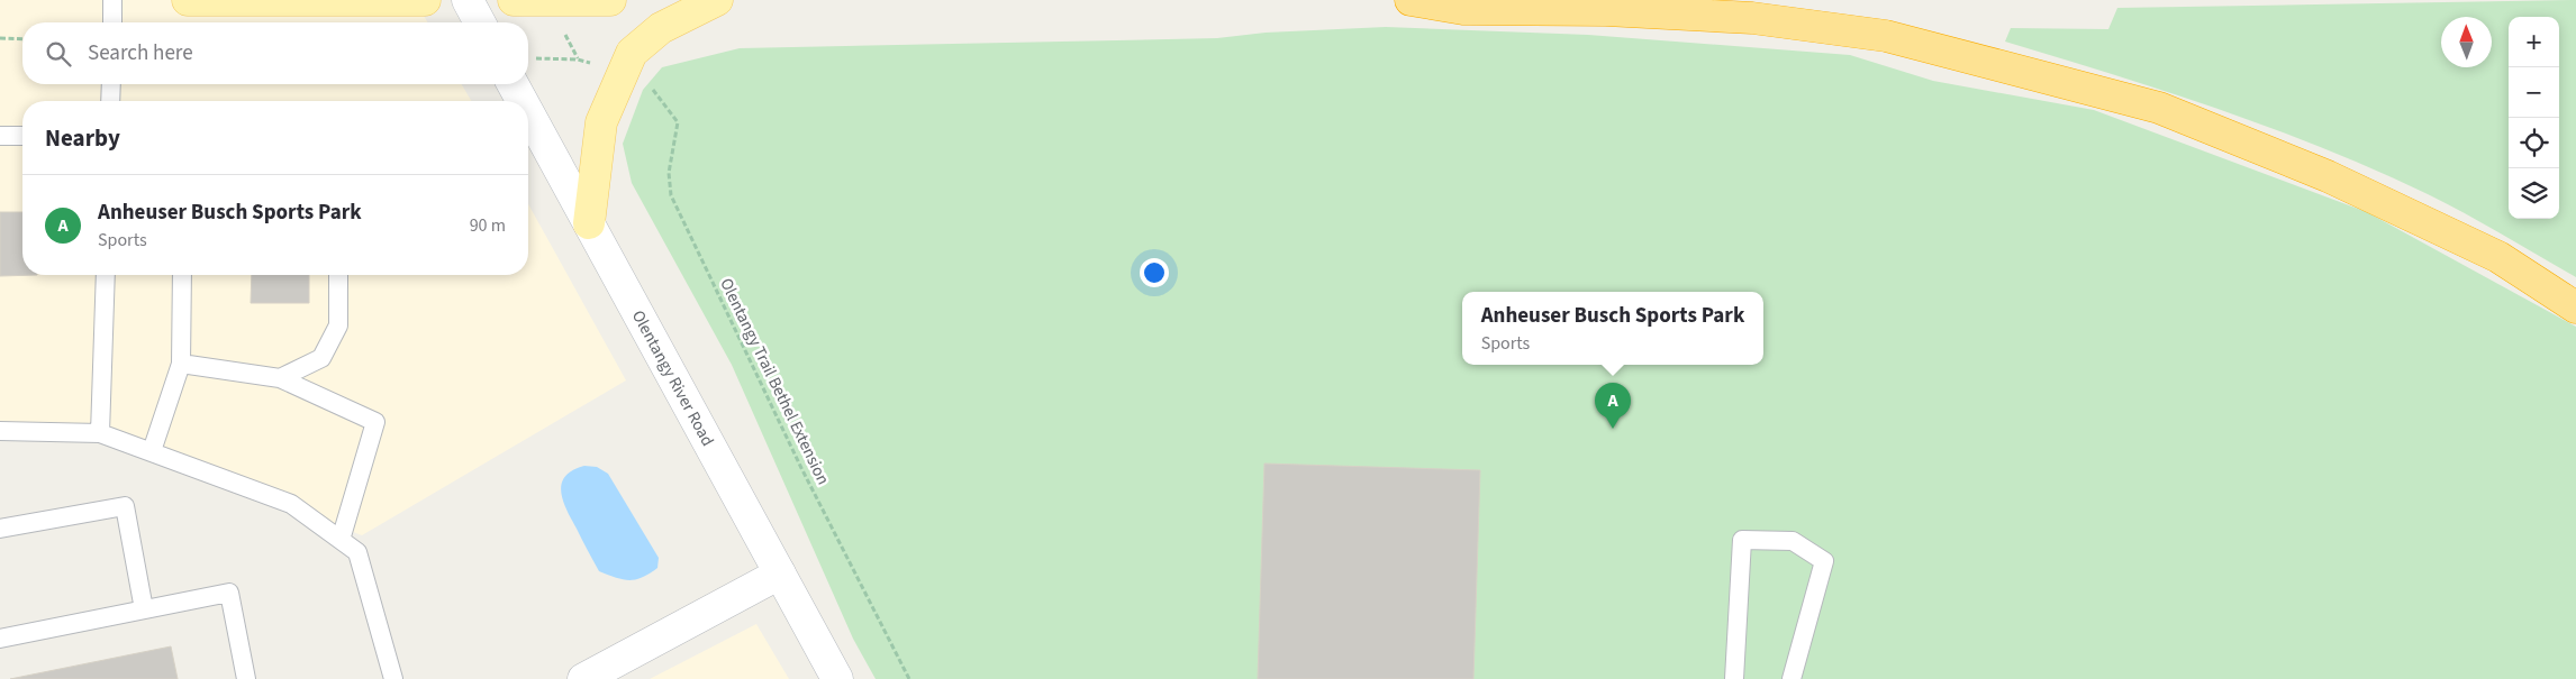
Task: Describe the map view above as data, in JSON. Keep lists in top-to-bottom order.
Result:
{
  "streets": {
    "main road": ["Olentangy River Road"],
    "path": ["Olentangy Trail Bethel Extension"]
  },
  "north": "top",
  "page": {
    "map_buttons": ["+", "−"],
    "search": "Search here",
    "heading": "Nearby",
    "list": [
      {
        "mark": "A",
        "name": "Anheuser Busch Sports Park",
        "note": "Sports",
        "value": "90 m"
      }
    ],
    "popup": ["Anheuser Busch Sports Park", "Sports"],
    "pins": "A"
  }
}
